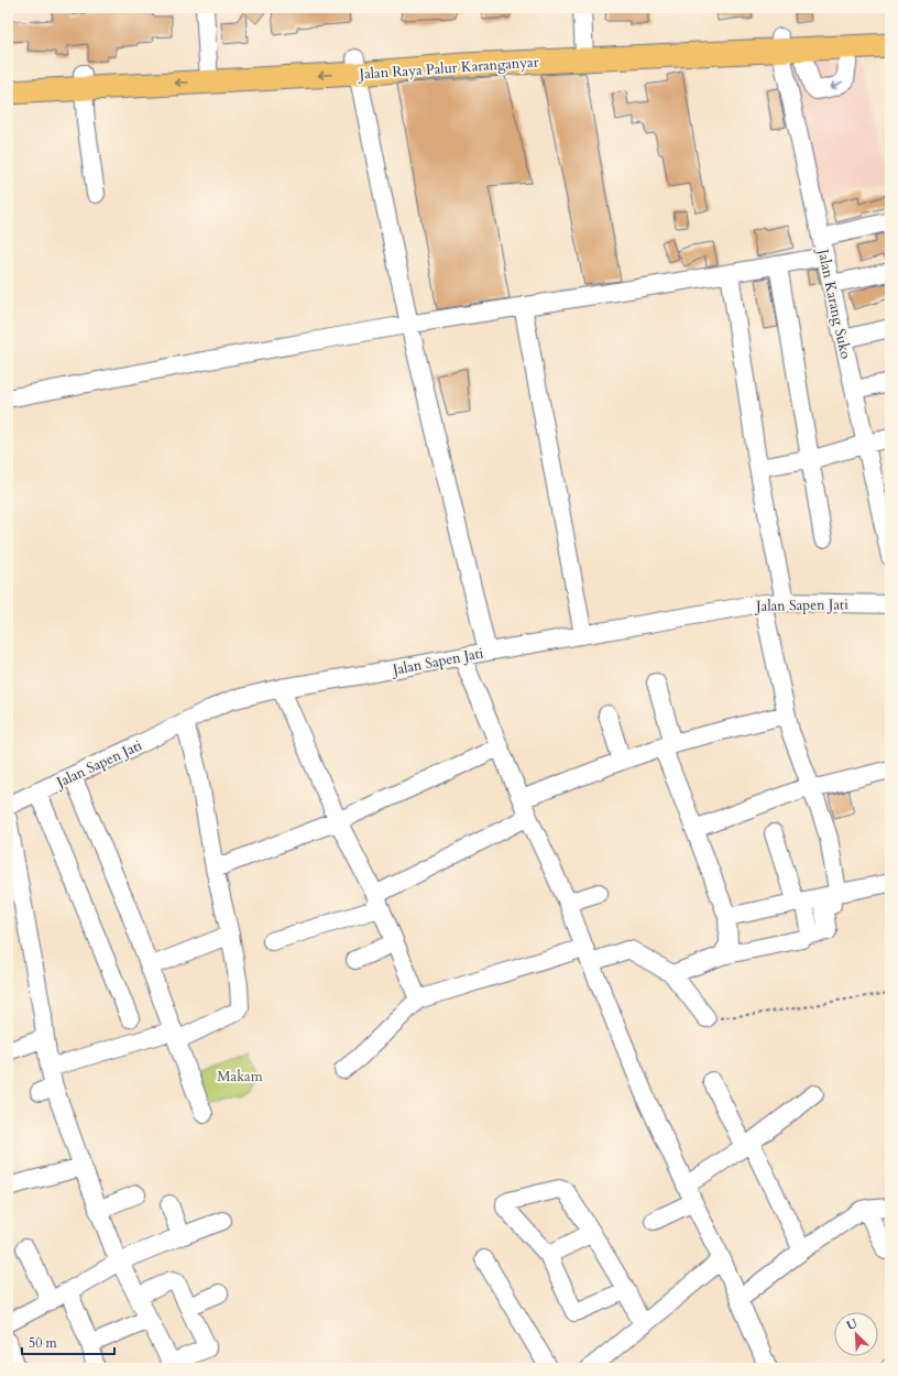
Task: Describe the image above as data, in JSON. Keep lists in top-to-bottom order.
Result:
{
  "streets": {
    "main road": ["Jalan Raya Palur Karanganyar"],
    "street": ["Jalan Karang Suko", "Jalan Sapen Jati"]
  },
  "crossings": [
    ["Jalan Raya Palur Karanganyar", "Jalan Karang Suko"]
  ],
  "parks": ["Makam"],
  "scale_bar": "50 m",
  "north": "top left"
}
